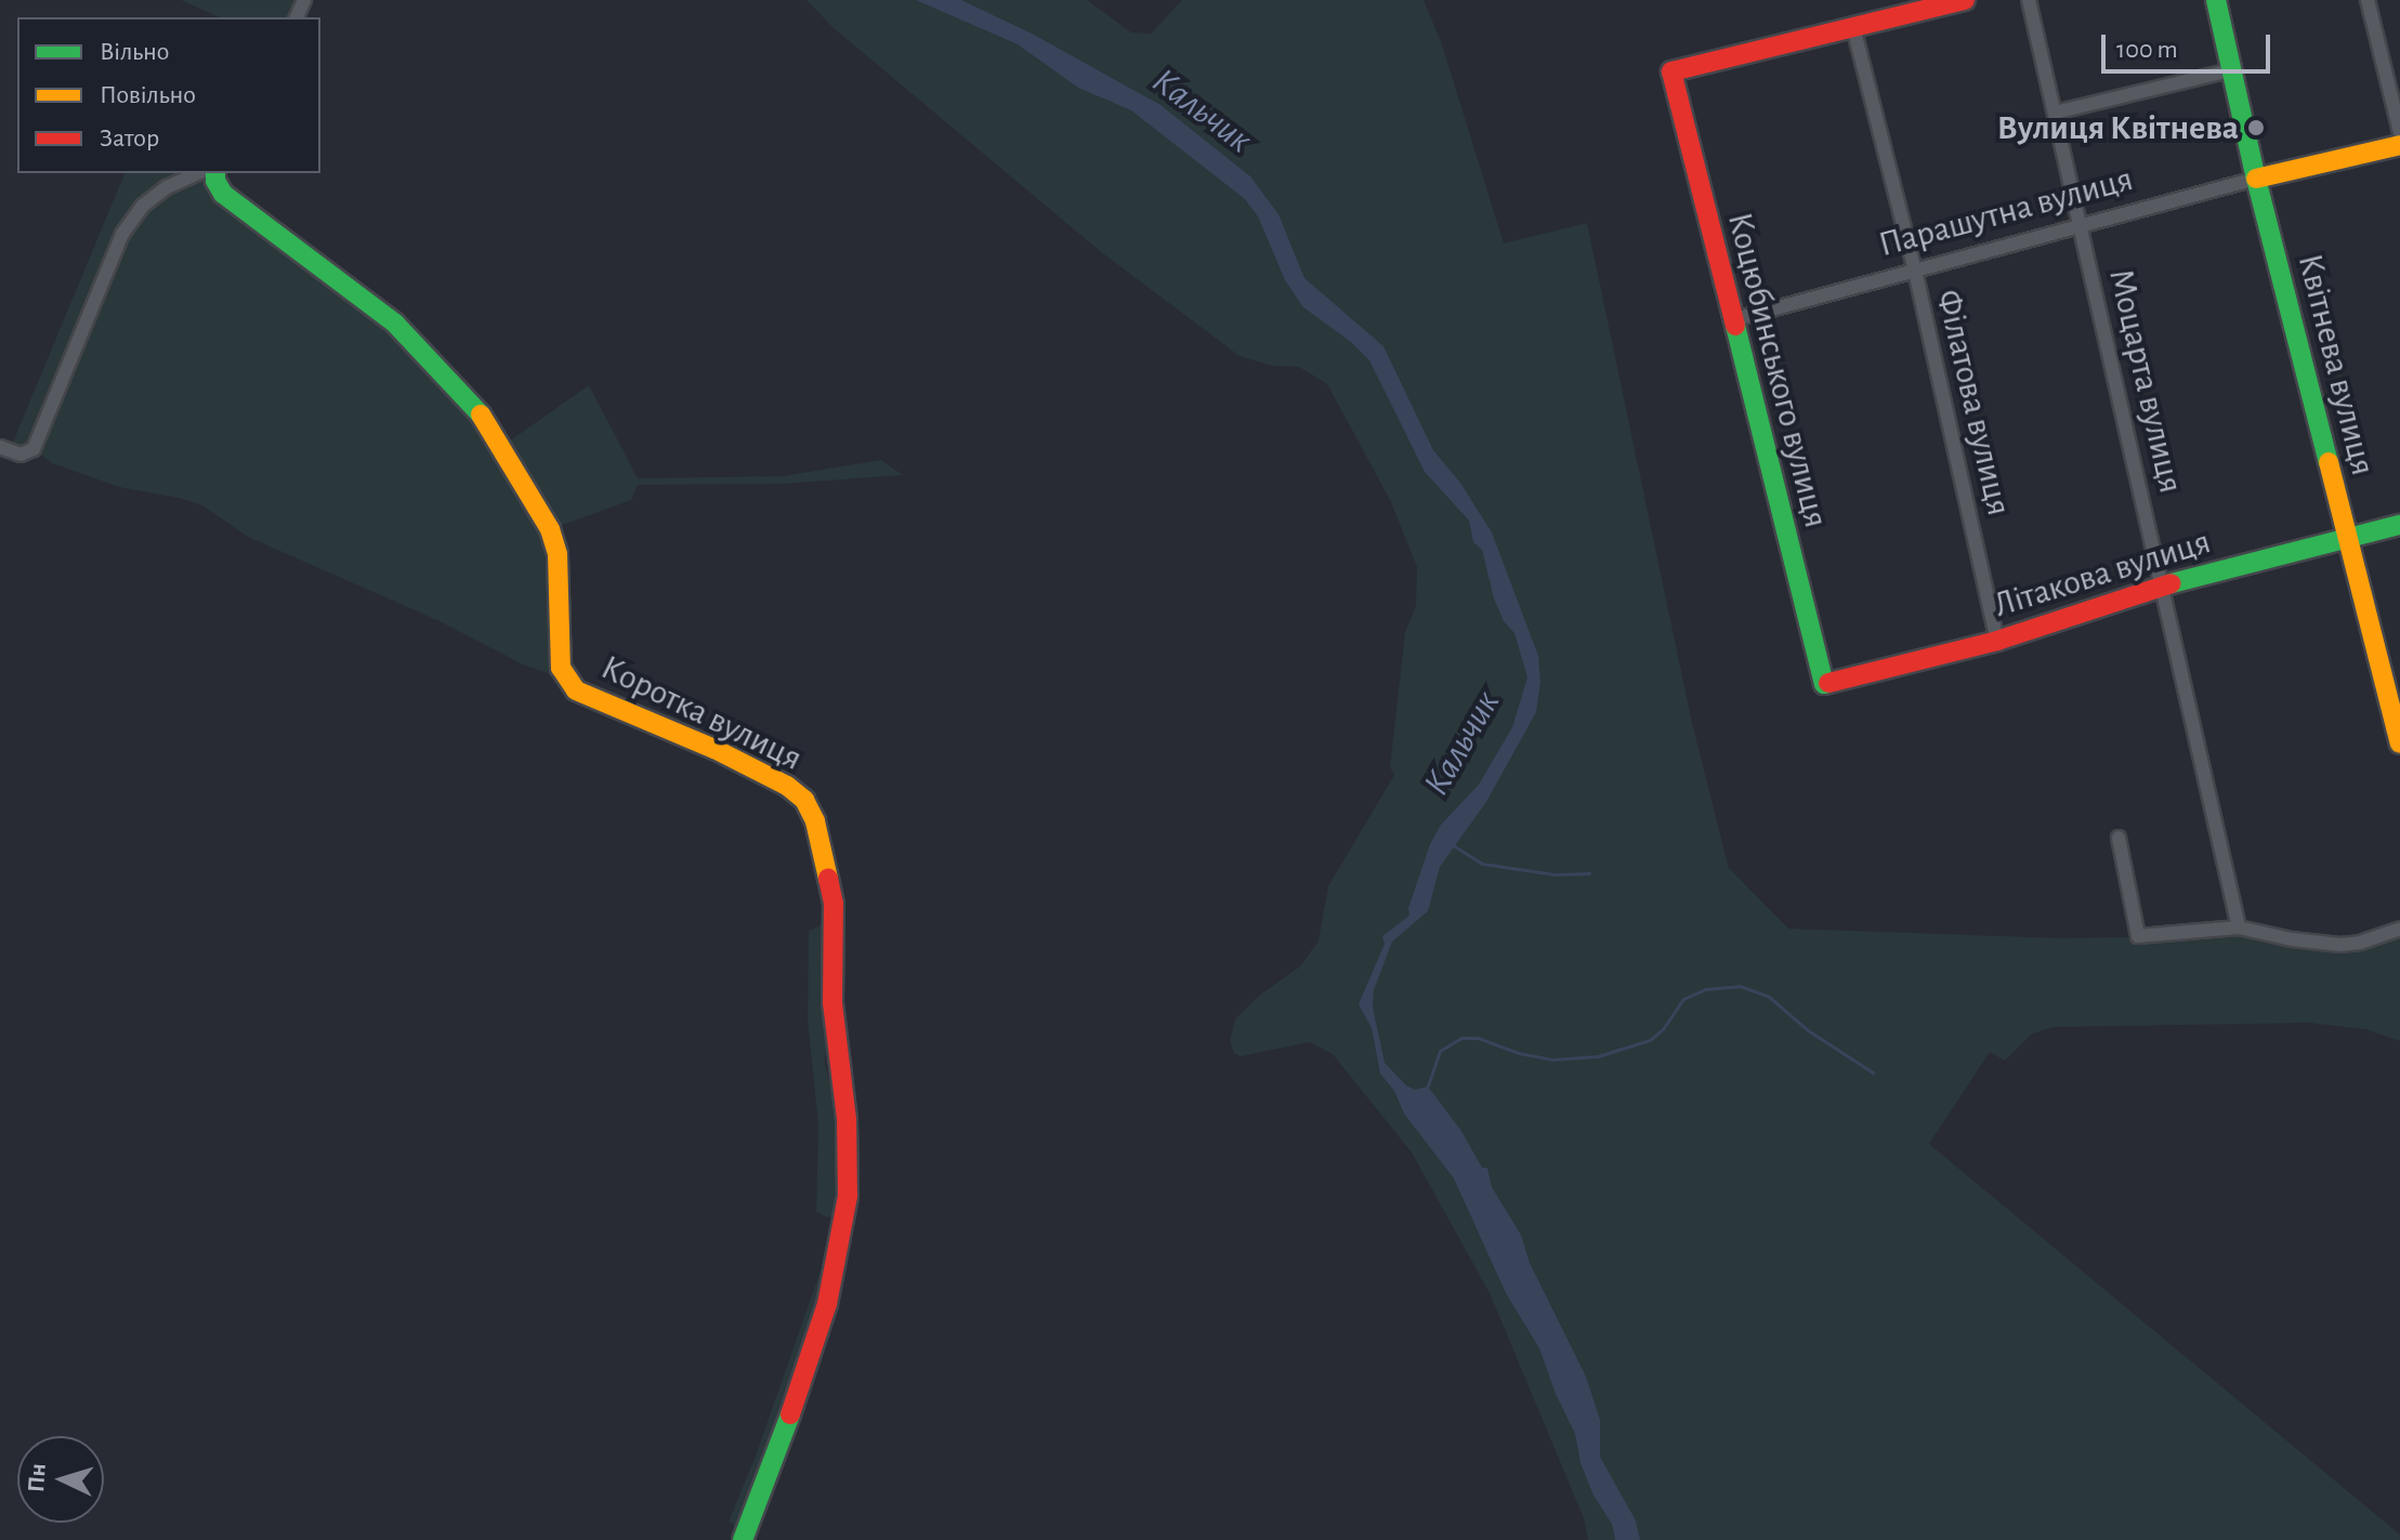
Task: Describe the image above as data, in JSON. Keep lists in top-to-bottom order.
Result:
{
  "streets": {
    "street": [
      "Парашутна вулиця",
      "Квітнева вулиця",
      "Коцюбинського вулиця",
      "Моцарта вулиця",
      "Філатова вулиця",
      "Літакова вулиця",
      "Коротка вулиця"
    ]
  },
  "crossings": [
    ["Парашутна вулиця", "Квітнева вулиця"],
    ["Парашутна вулиця", "Коцюбинського вулиця"],
    ["Парашутна вулиця", "Моцарта вулиця"],
    ["Парашутна вулиця", "Філатова вулиця"],
    ["Квітнева вулиця", "Літакова вулиця"],
    ["Коцюбинського вулиця", "Філатова вулиця"],
    ["Коцюбинського вулиця", "Літакова вулиця"],
    ["Моцарта вулиця", "Літакова вулиця"],
    ["Філатова вулиця", "Літакова вулиця"]
  ],
  "water": ["Кальчик"],
  "places": ["Вулиця Квітнева"],
  "legend": ["Вільно", "Повільно", "Затор"],
  "scale_bar": "100 m",
  "north": "left"
}
